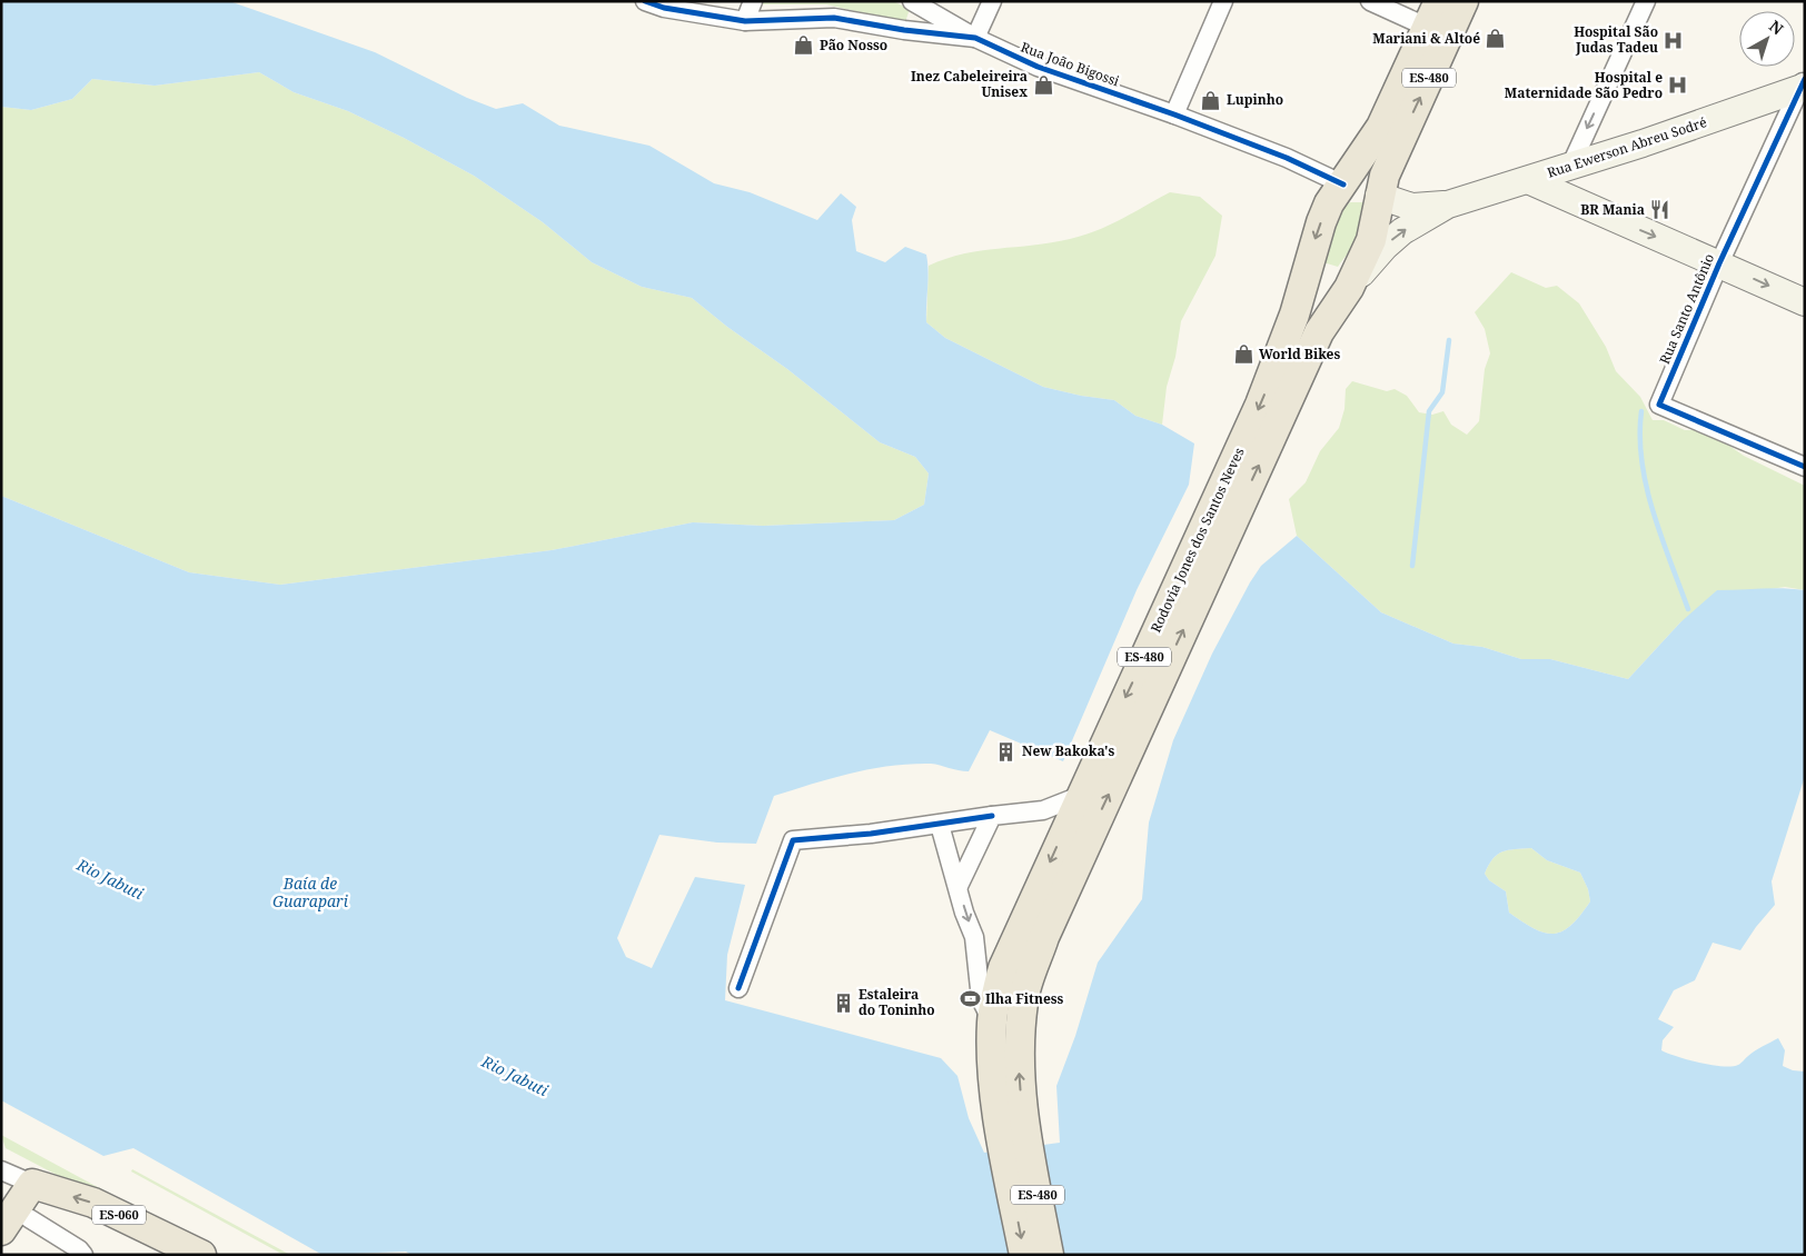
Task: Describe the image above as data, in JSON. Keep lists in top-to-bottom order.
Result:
{
  "streets": {
    "main road": [
      "ES-480",
      "Rua Ewerson Abreu Sodré",
      "Rodovia Jones dos Santos Neves",
      "ES-060"
    ],
    "street": ["Rua João Bigossi", "Rua Santo Antônio"]
  },
  "crossings": [
    ["Rua João Bigossi", "Rodovia Jones dos Santos Neves"],
    ["Rua Ewerson Abreu Sodré", "Rua Santo Antônio"],
    ["Rua Ewerson Abreu Sodré", "Rodovia Jones dos Santos Neves"]
  ],
  "water": ["Rio Jabuti", "Baía de Guarapari"],
  "places": {
    "shop": [
      "Mariani & Altoé",
      "Pão Nosso",
      "Inez Cabeleireira Unisex",
      "Lupinho",
      "World Bikes"
    ],
    "hospital": ["Hospital São Judas Tadeu", "Hospital e Maternidade São Pedro"],
    "restaurant": ["BR Mania"],
    "building": ["New Bakoka's", "Estaleira do Toninho"],
    "sports": ["Ilha Fitness"]
  },
  "north": "top right"
}
